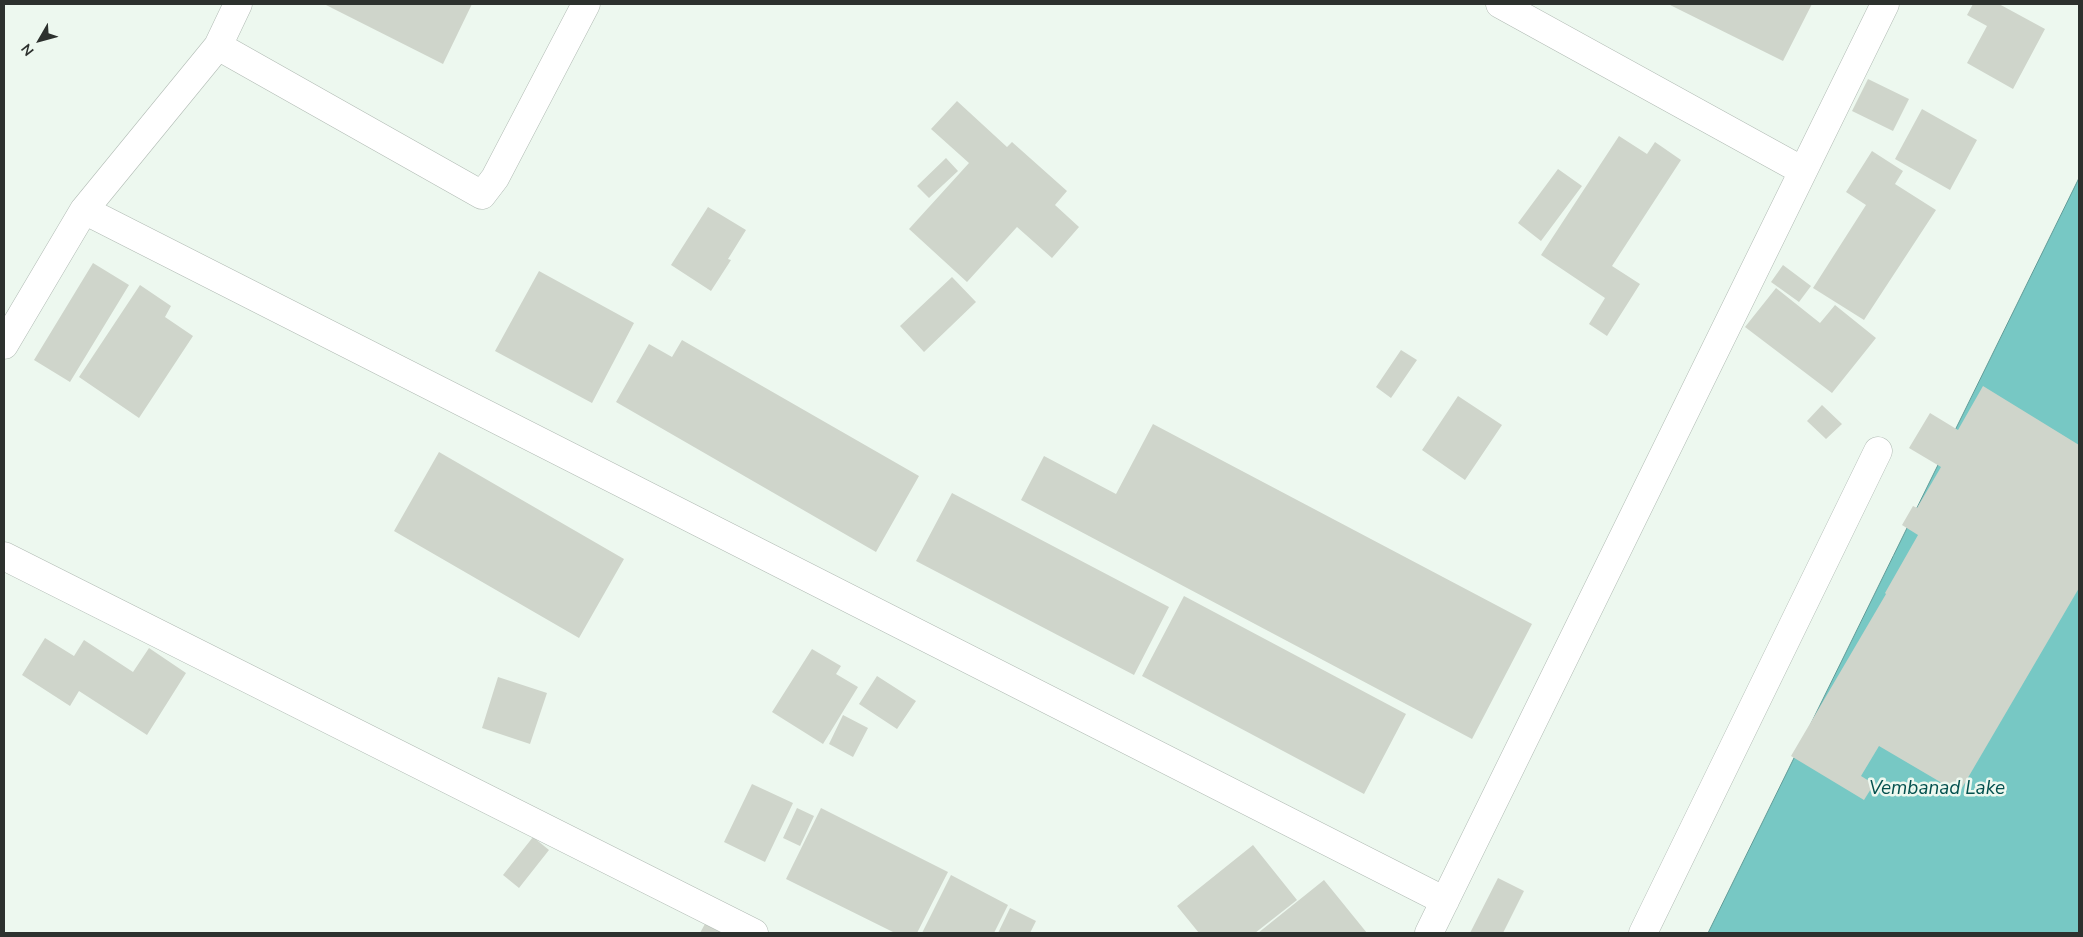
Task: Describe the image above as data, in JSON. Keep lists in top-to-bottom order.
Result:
{
  "water": ["Vembanad Lake"],
  "north": "bottom left"
}
